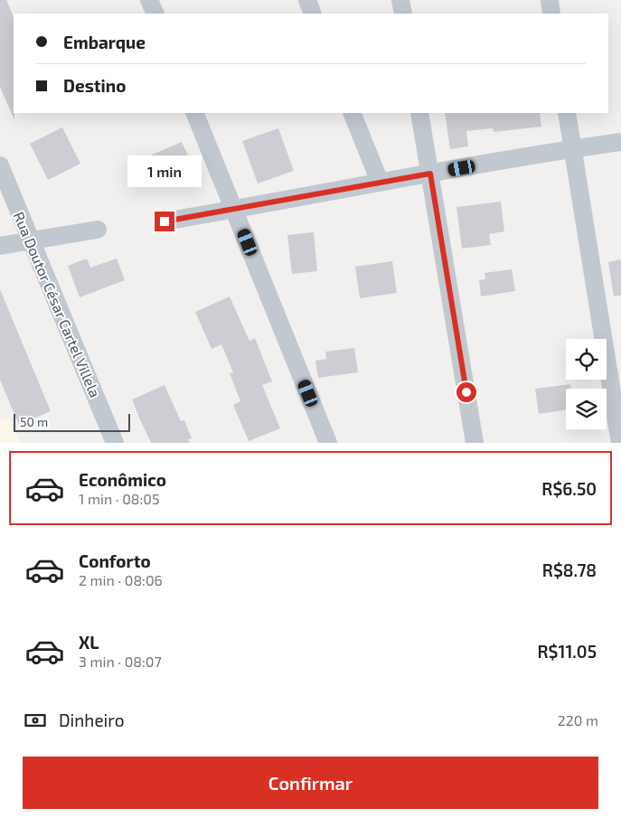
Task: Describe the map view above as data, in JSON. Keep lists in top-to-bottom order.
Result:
{
  "streets": {
    "street": ["Rua Doutor César Cartel Villela"]
  },
  "scale_bar": "50 m",
  "page": {
    "banner": ["Embarque", "Destino"],
    "bubble": "1 min",
    "scale": "50 m",
    "list": [
      {
        "name": "Econômico",
        "note": "1 min · 08:05",
        "value": "R$6.50"
      },
      {
        "name": "Conforto",
        "note": "2 min · 08:06",
        "value": "R$8.78"
      },
      {
        "name": "XL",
        "note": "3 min · 08:07",
        "value": "R$11.05"
      }
    ],
    "pay": ["Dinheiro", "220 m"],
    "buttons": "Confirmar"
  }
}
